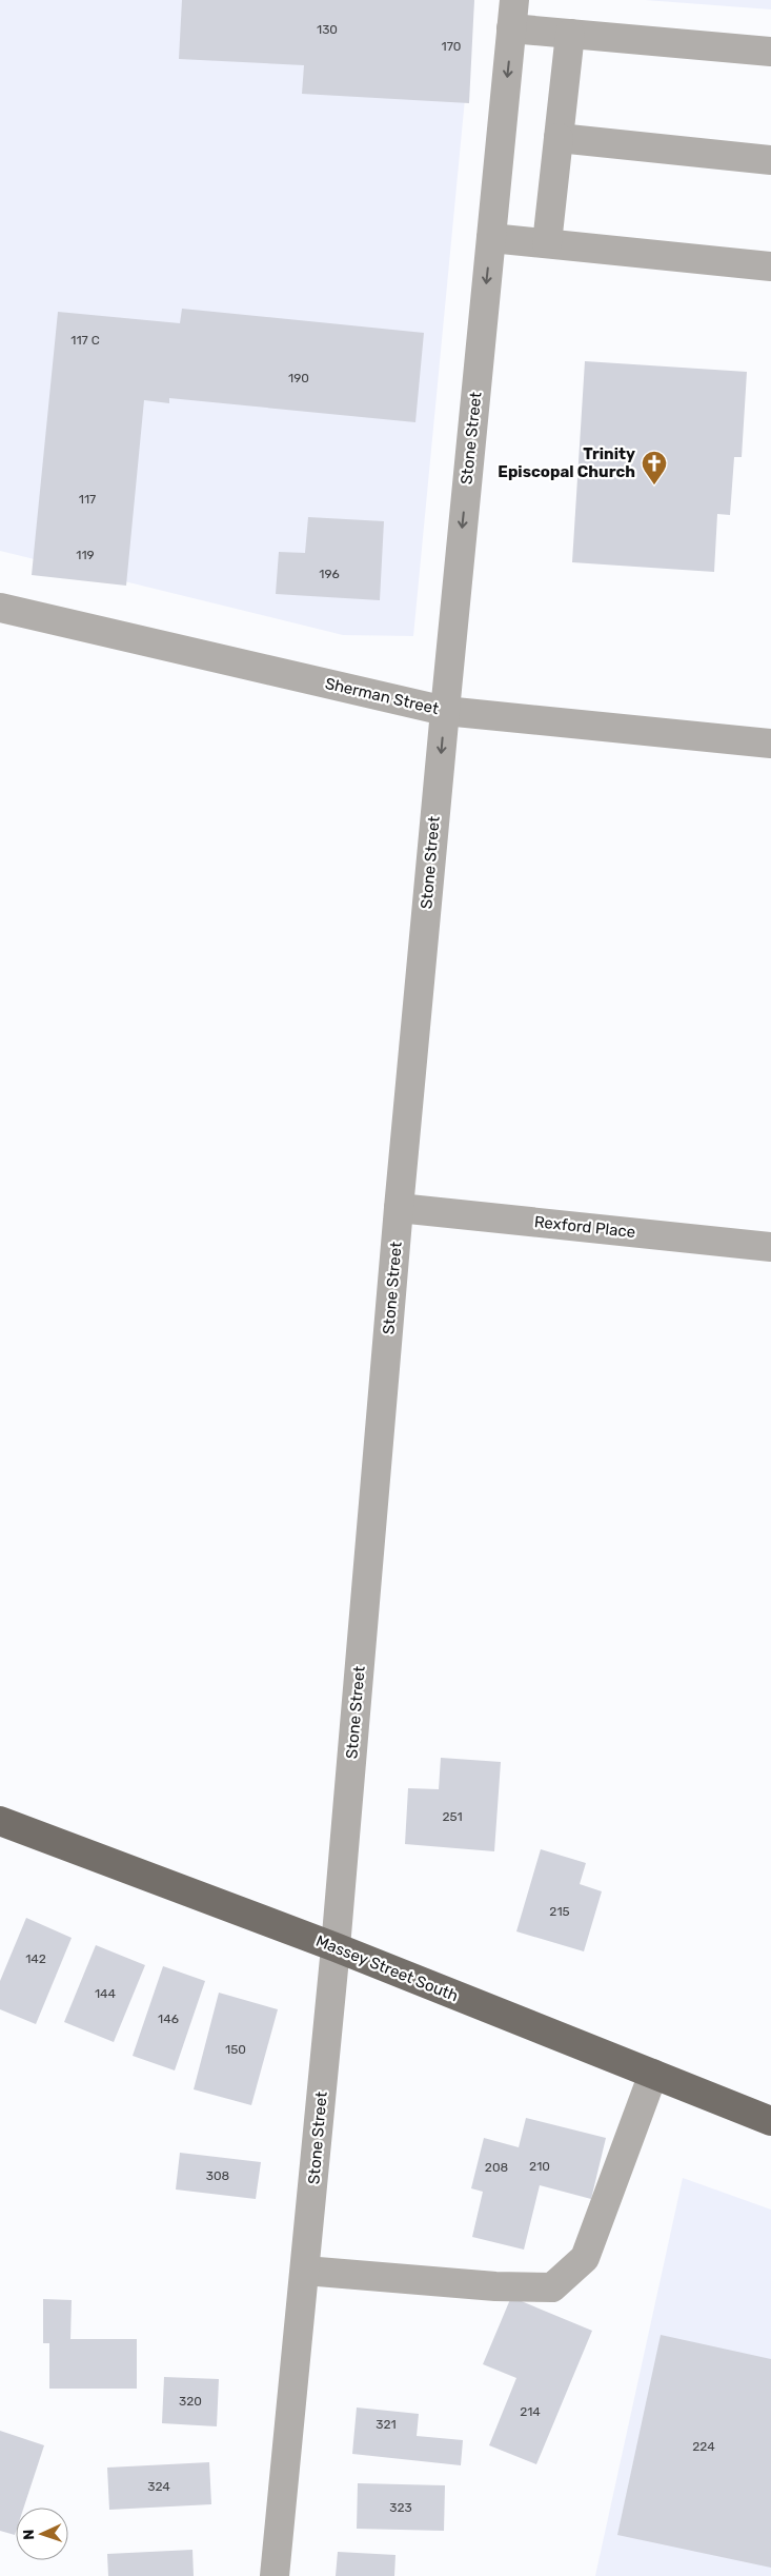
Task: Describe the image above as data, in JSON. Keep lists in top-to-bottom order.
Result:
{
  "streets": {
    "main road": ["Massey Street South"],
    "street": ["Stone Street", "Sherman Street", "Rexford Place"]
  },
  "crossings": [
    ["Stone Street", "Sherman Street"],
    ["Stone Street", "Rexford Place"],
    ["Stone Street", "Massey Street South"]
  ],
  "one_way": ["Stone Street"],
  "places": {
    "church": ["Trinity Episcopal Church"]
  },
  "house_numbers": [
    "130",
    "170",
    "117 C",
    "190",
    "117",
    "119",
    "196",
    "251",
    "215",
    "142",
    "144",
    "146",
    "150",
    "210",
    "208",
    "308",
    "320",
    "214",
    "321",
    "224",
    "324",
    "323"
  ],
  "north": "left"
}
